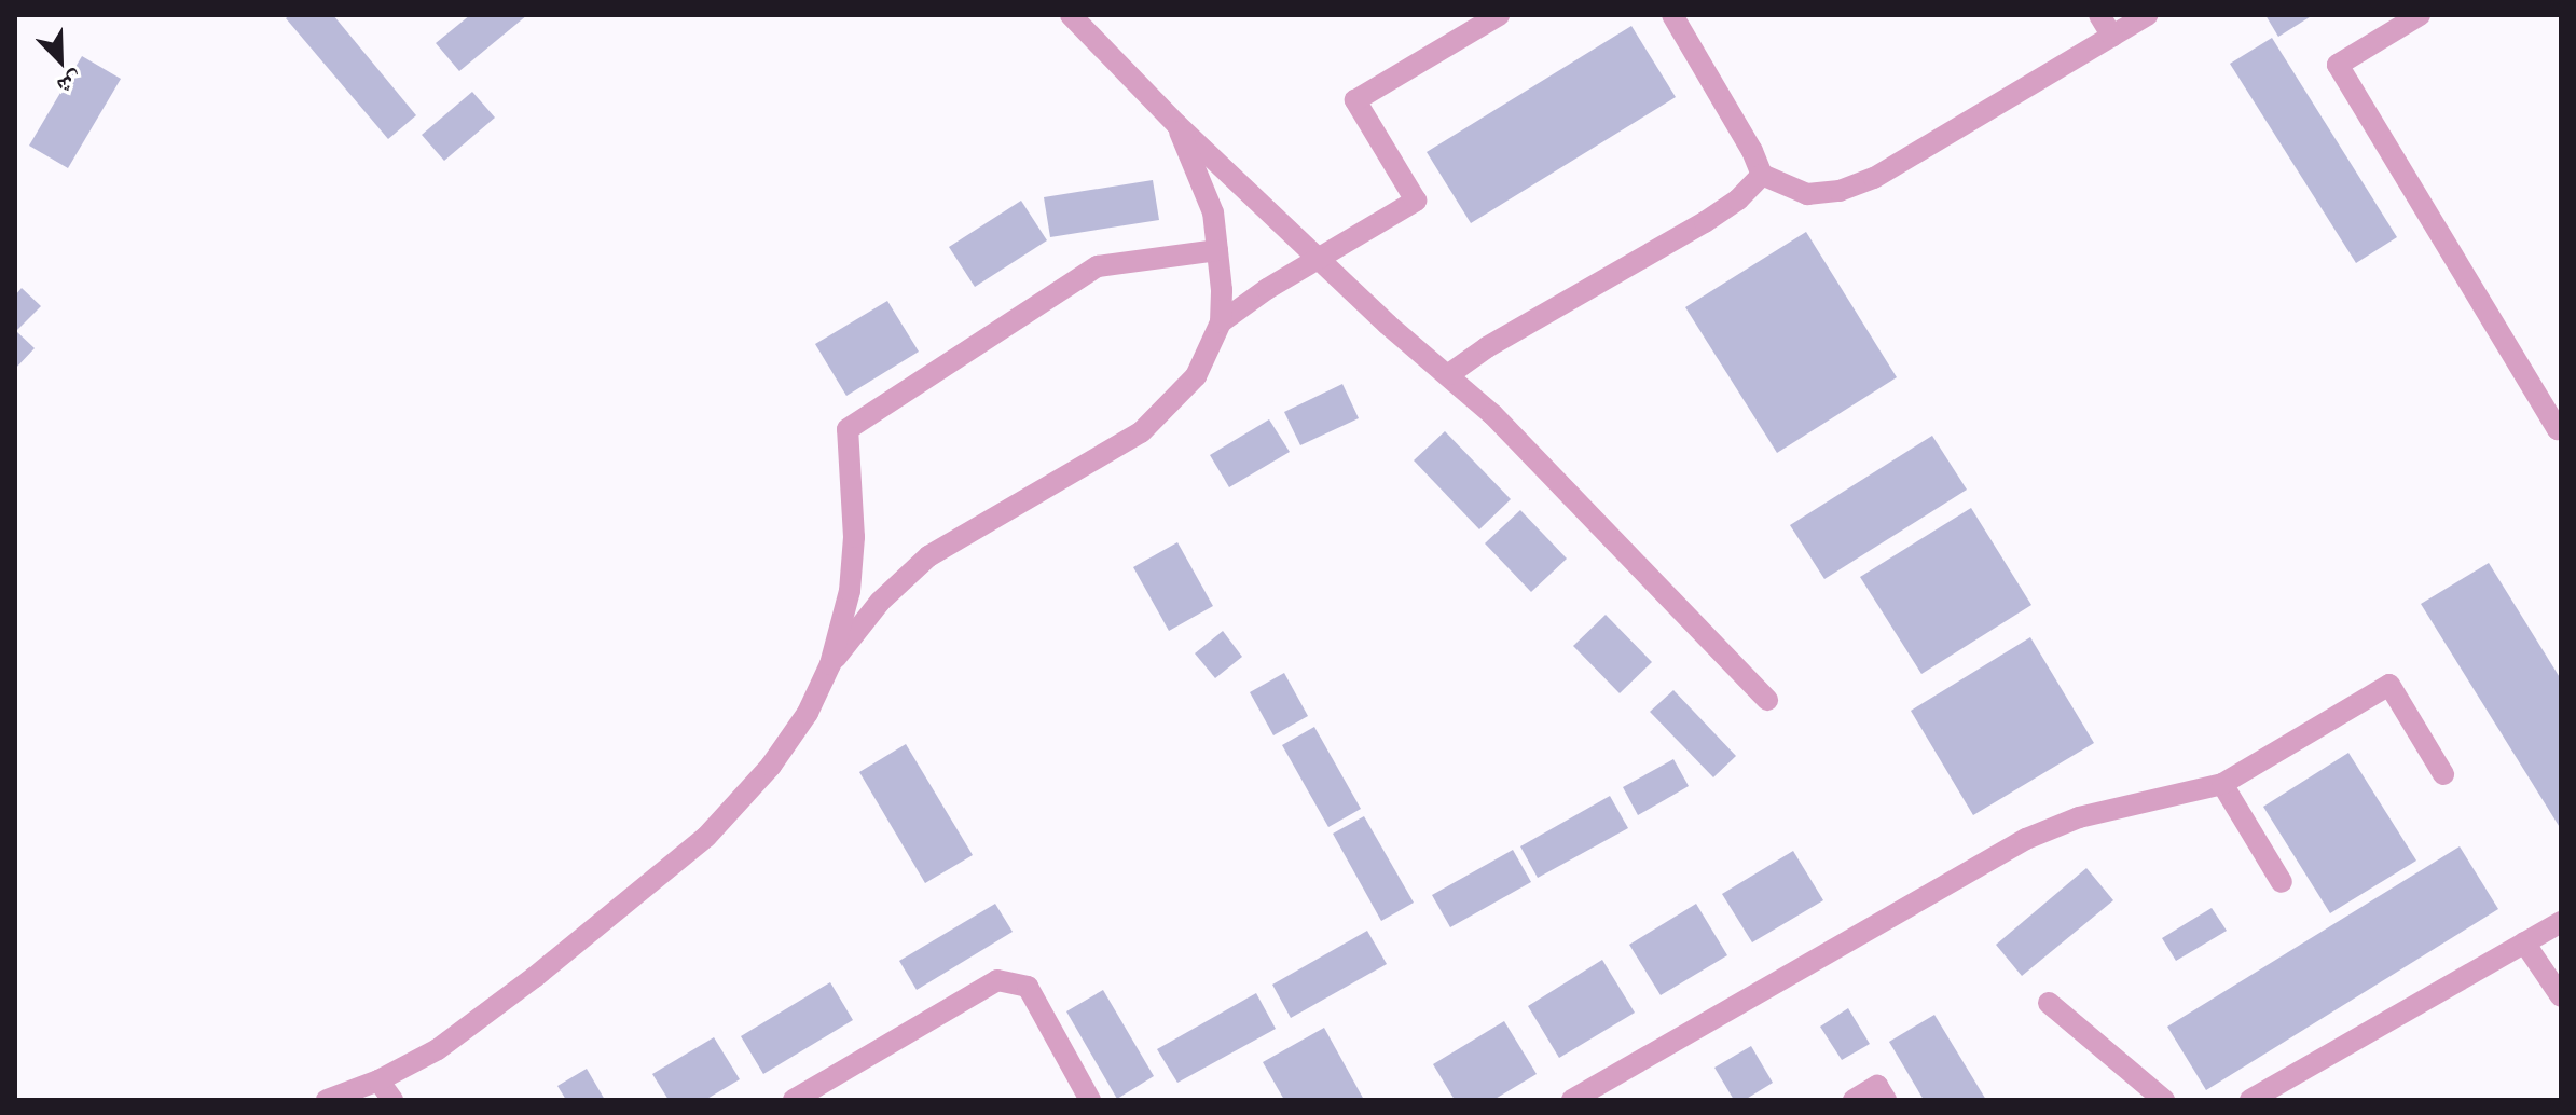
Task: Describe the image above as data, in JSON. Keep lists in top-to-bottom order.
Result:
{
  "north": "bottom right"
}
